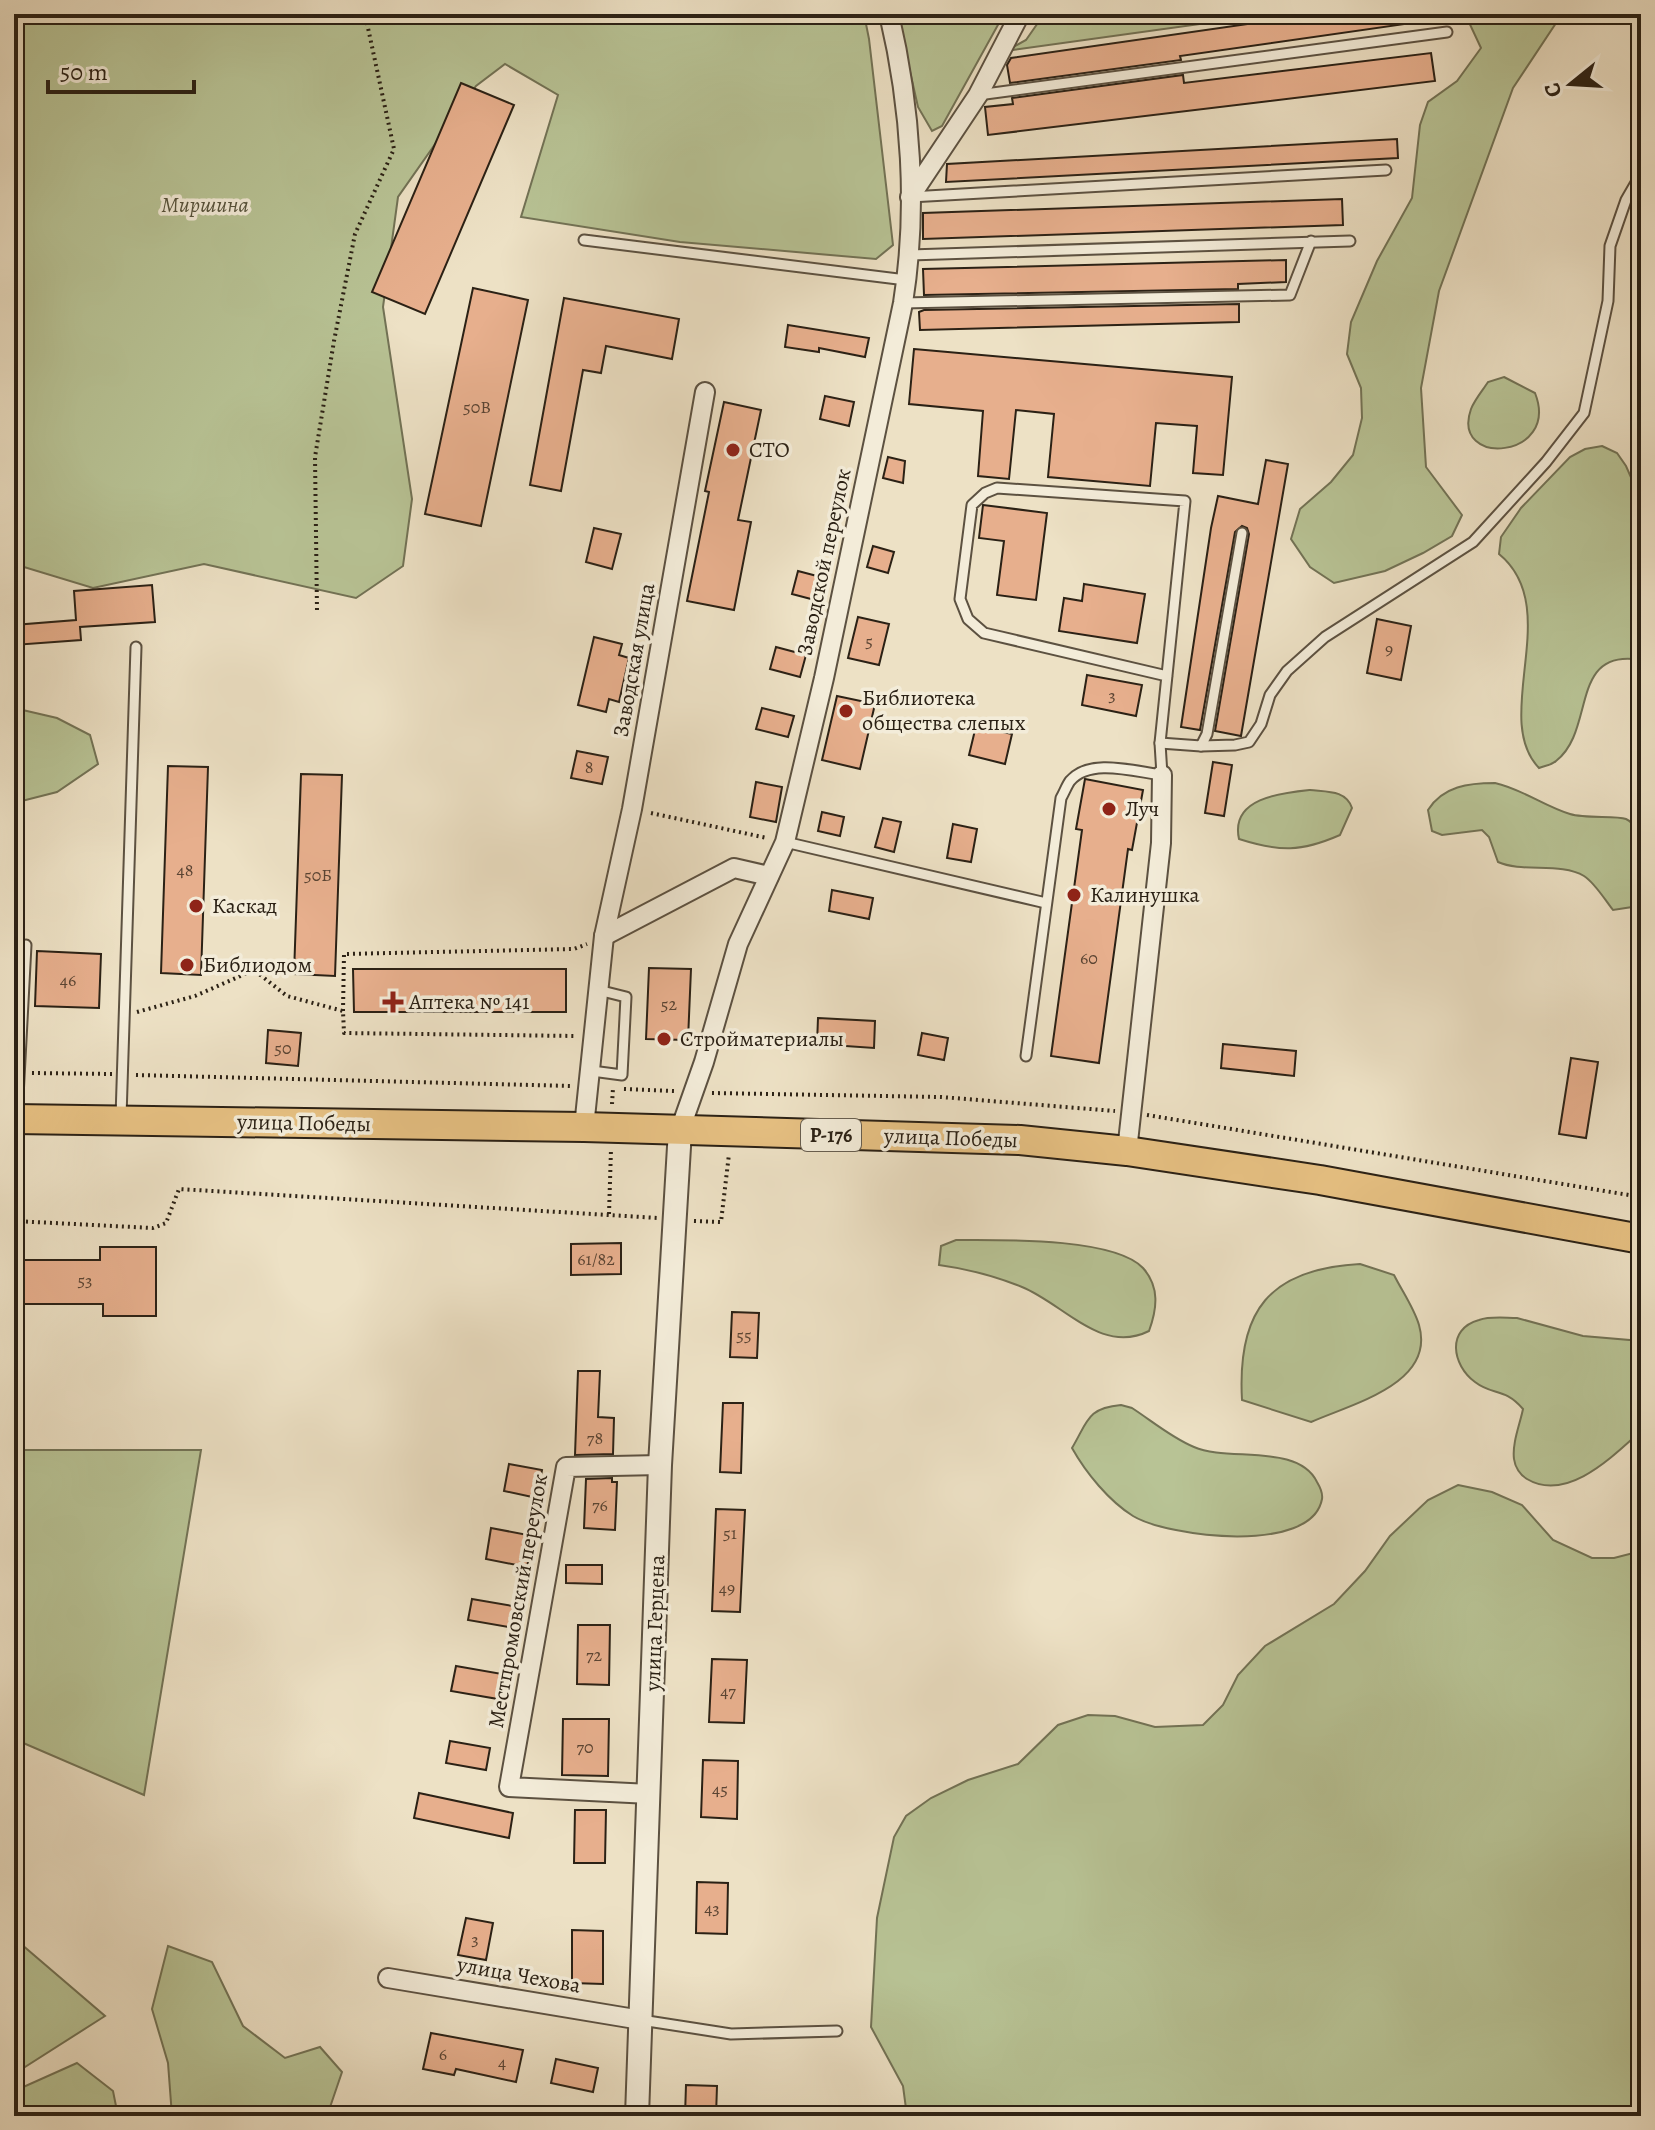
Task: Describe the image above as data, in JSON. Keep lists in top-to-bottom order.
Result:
{
  "streets": {
    "highway": ["улица Победы", "Р-176"],
    "street": [
      "Заводской переулок",
      "Заводская улица",
      "Местпромовский переулок",
      "улица Герцена",
      "улица Чехова"
    ]
  },
  "crossings": [
    ["Заводской переулок", "улица Победы"],
    ["Заводской переулок", "улица Герцена"],
    ["Заводская улица", "улица Победы"],
    ["улица Победы", "улица Герцена"],
    ["Местпромовский переулок", "улица Герцена"],
    ["улица Герцена", "улица Чехова"]
  ],
  "parks": ["Миршина"],
  "places": {
    "other": [
      "СТО",
      "Библиотека общества слепых",
      "Луч",
      "Калинушка",
      "Каскад",
      "Библиодом",
      "Стройматериалы"
    ],
    "health": ["Аптека № 141"]
  },
  "house_numbers": [
    "50В",
    "5",
    "9",
    "3",
    "8",
    "48",
    "50Б",
    "60",
    "46",
    "52",
    "50",
    "61/82",
    "53",
    "55",
    "78",
    "76",
    "51",
    "49",
    "72",
    "47",
    "70",
    "45",
    "43",
    "3",
    "6",
    "4"
  ],
  "scale_bar": "50 m",
  "north": "left"
}
